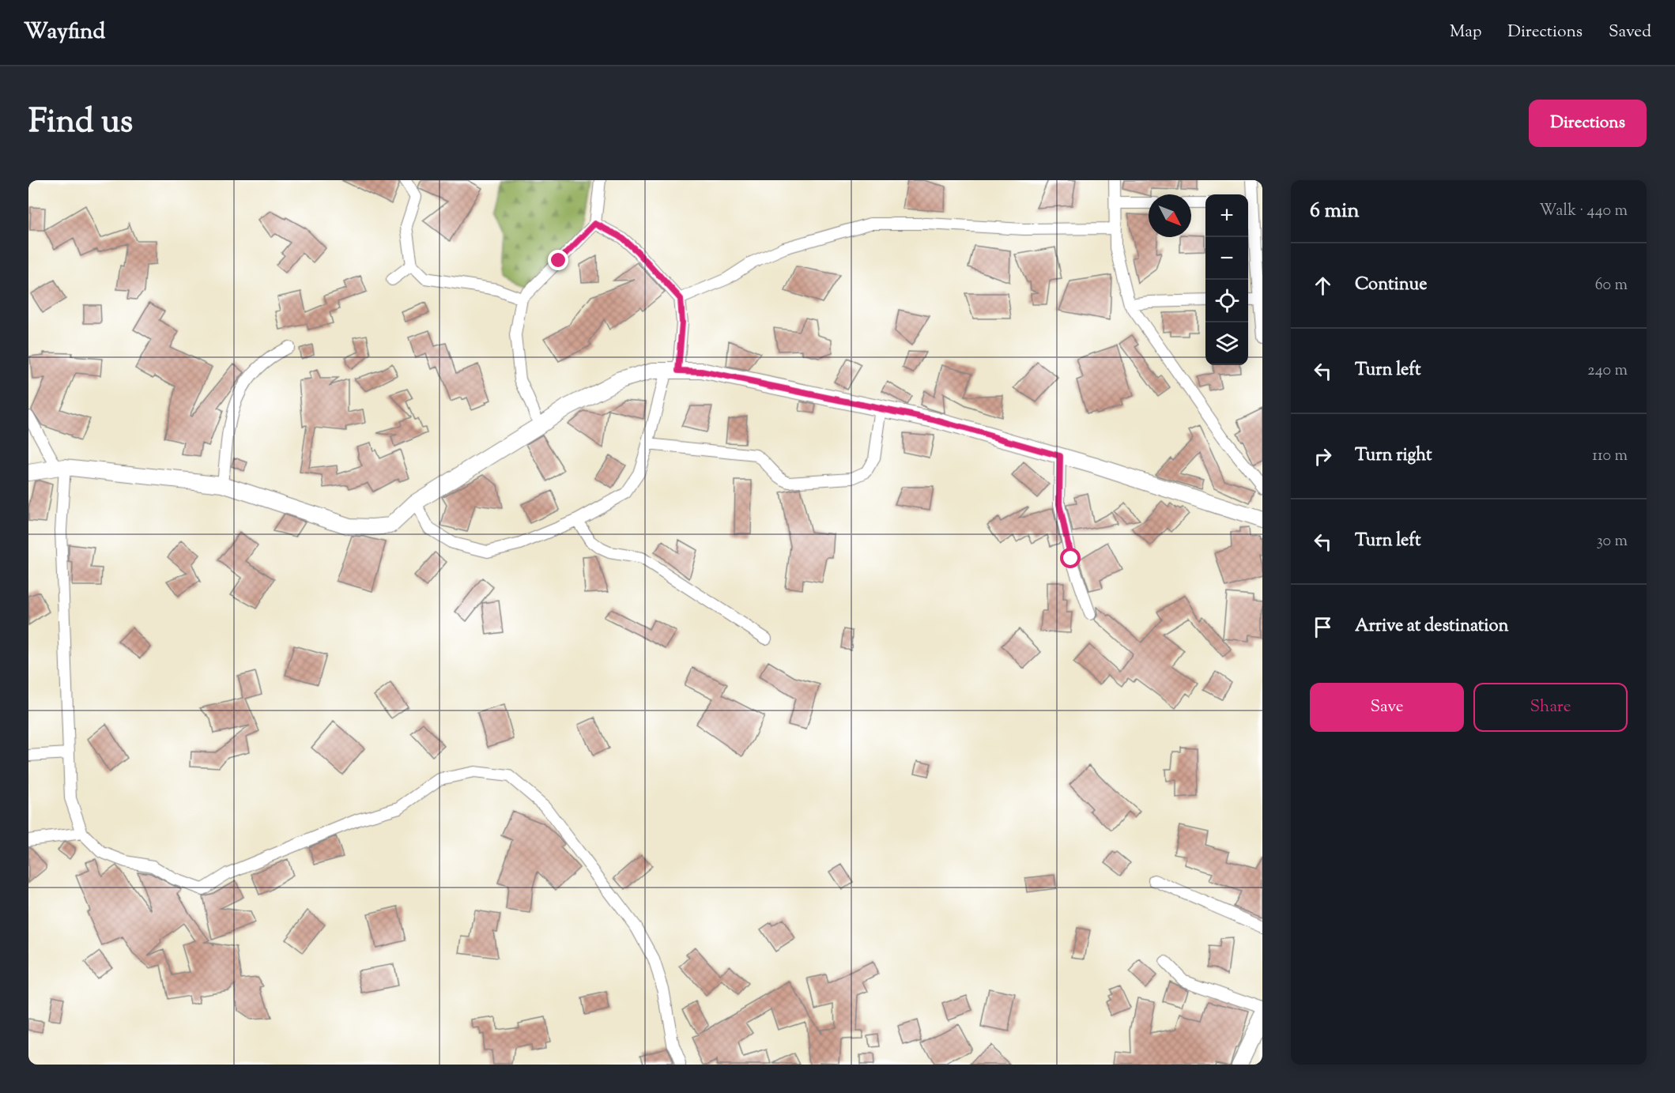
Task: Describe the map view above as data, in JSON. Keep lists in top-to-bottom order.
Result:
{
  "north": "bottom right",
  "page": {
    "header": "Wayfind",
    "nav": ["Map", "Directions", "Saved"],
    "title": "Find us",
    "buttons": [
      "Directions",
      ["Save", "Share"]
    ],
    "heading": ["6 min", "Walk · 440 m"],
    "map_buttons": ["+", "−"],
    "list": [
      ["Continue", "60 m"],
      ["Turn left", "240 m"],
      ["Turn right", "110 m"],
      ["Turn left", "30 m"],
      "Arrive at destination"
    ]
  }
}
